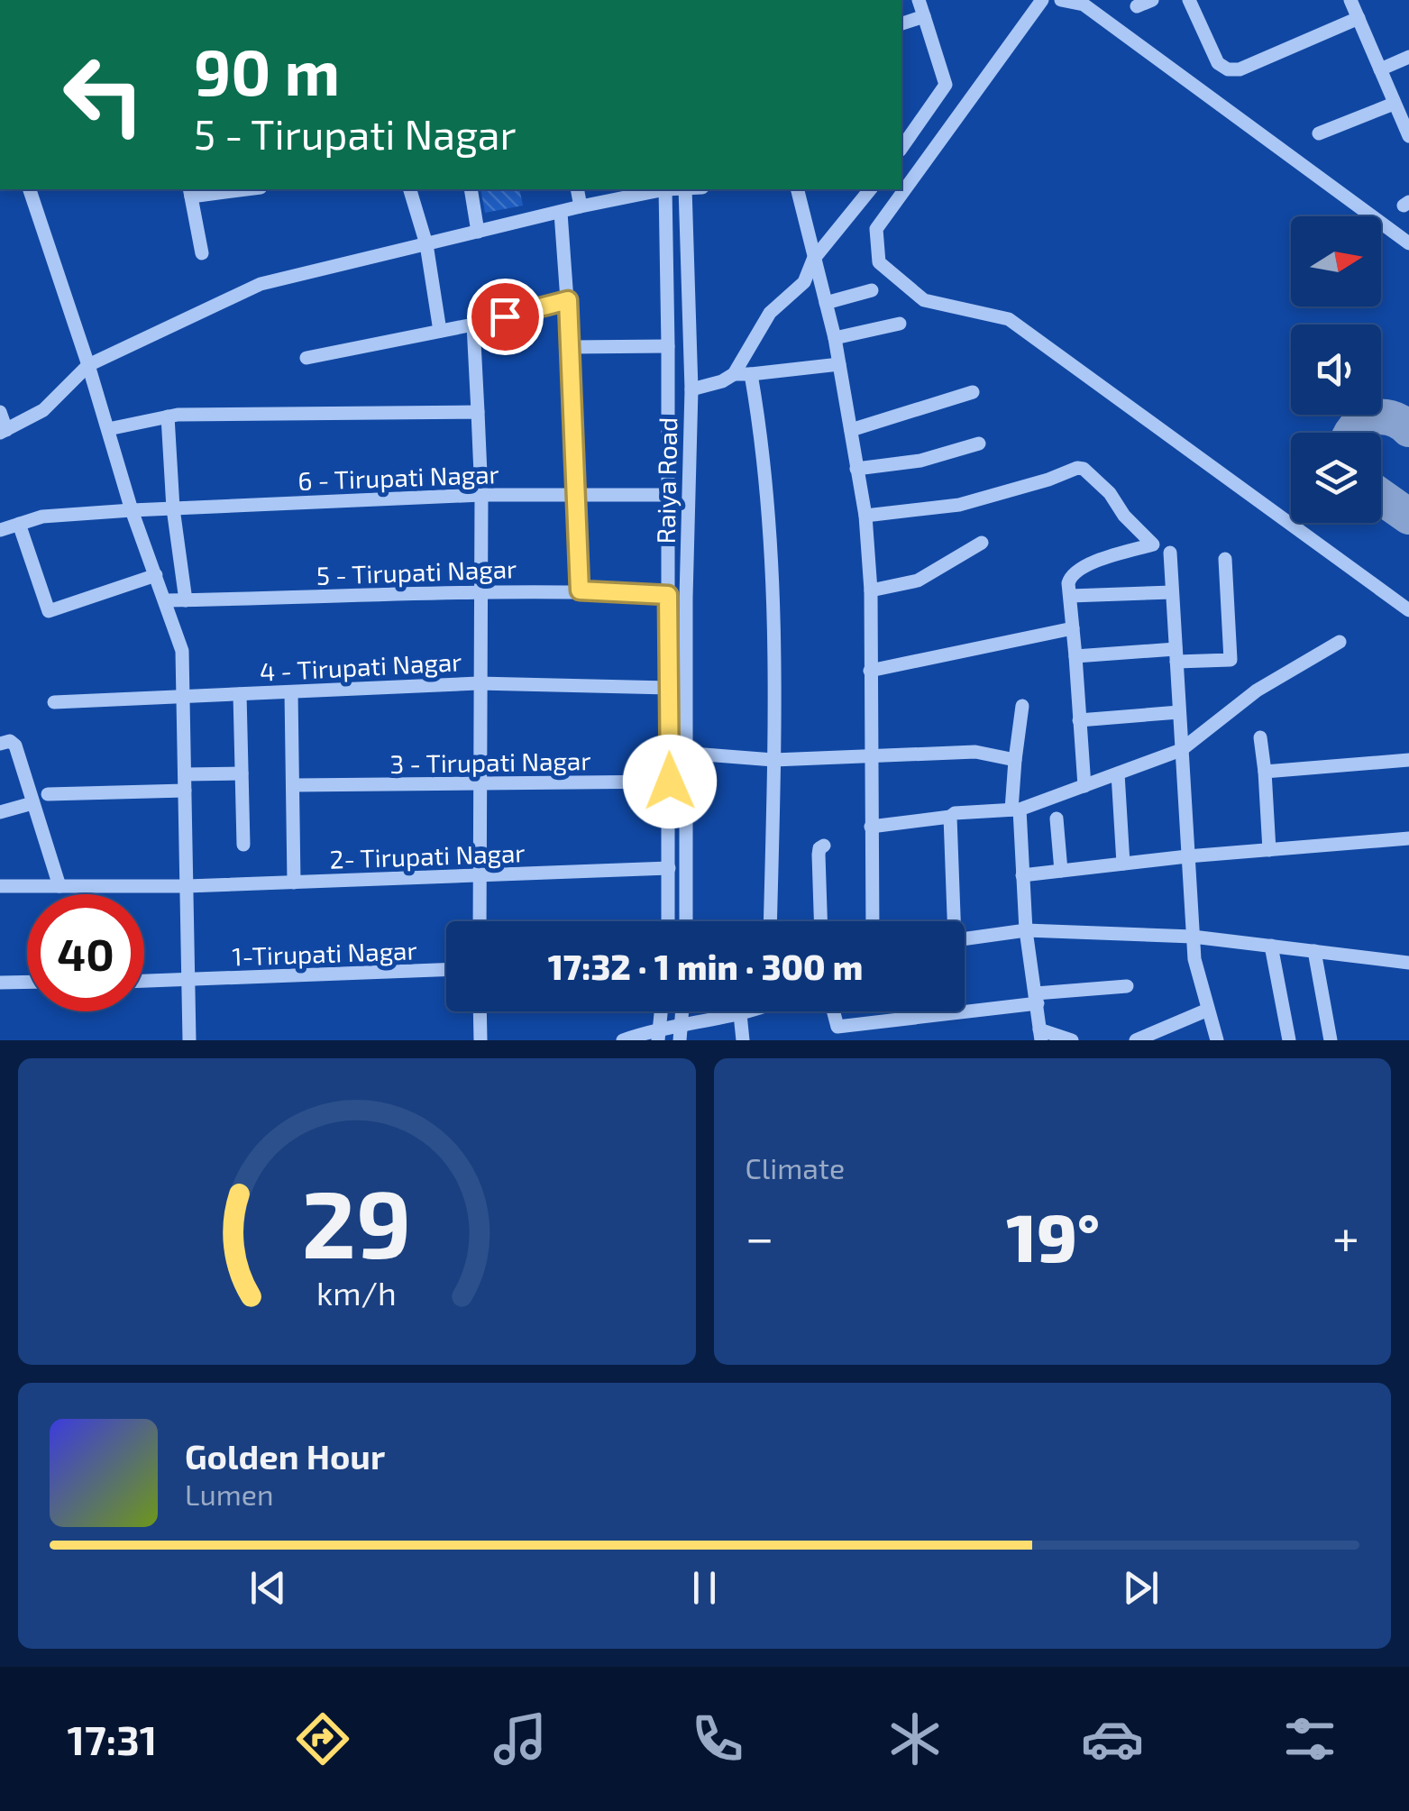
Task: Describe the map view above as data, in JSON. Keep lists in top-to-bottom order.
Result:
{
  "streets": {
    "street": [
      "6 - Tirupati Nagar",
      "Raiya Road",
      "5 - Tirupati Nagar",
      "4 - Tirupati Nagar",
      "3 - Tirupati Nagar",
      "2- Tirupati Nagar",
      "1-Tirupati Nagar"
    ]
  },
  "crossings": [
    ["6 - Tirupati Nagar", "Raiya Road"],
    ["Raiya Road", "5 - Tirupati Nagar"],
    ["Raiya Road", "4 - Tirupati Nagar"],
    ["Raiya Road", "3 - Tirupati Nagar"],
    ["Raiya Road", "2- Tirupati Nagar"]
  ],
  "north": "right",
  "page": {
    "turn": ["90 m", "5 - Tirupati Nagar"],
    "limit": "40",
    "trip": "17:32 · 1 min · 300 m",
    "tile": "Climate",
    "heat": ["−", "19°", "+"],
    "song": ["Golden Hour", "Lumen"],
    "tabs": "17:31",
    "gauge": ["29", "km/h"]
  }
}
